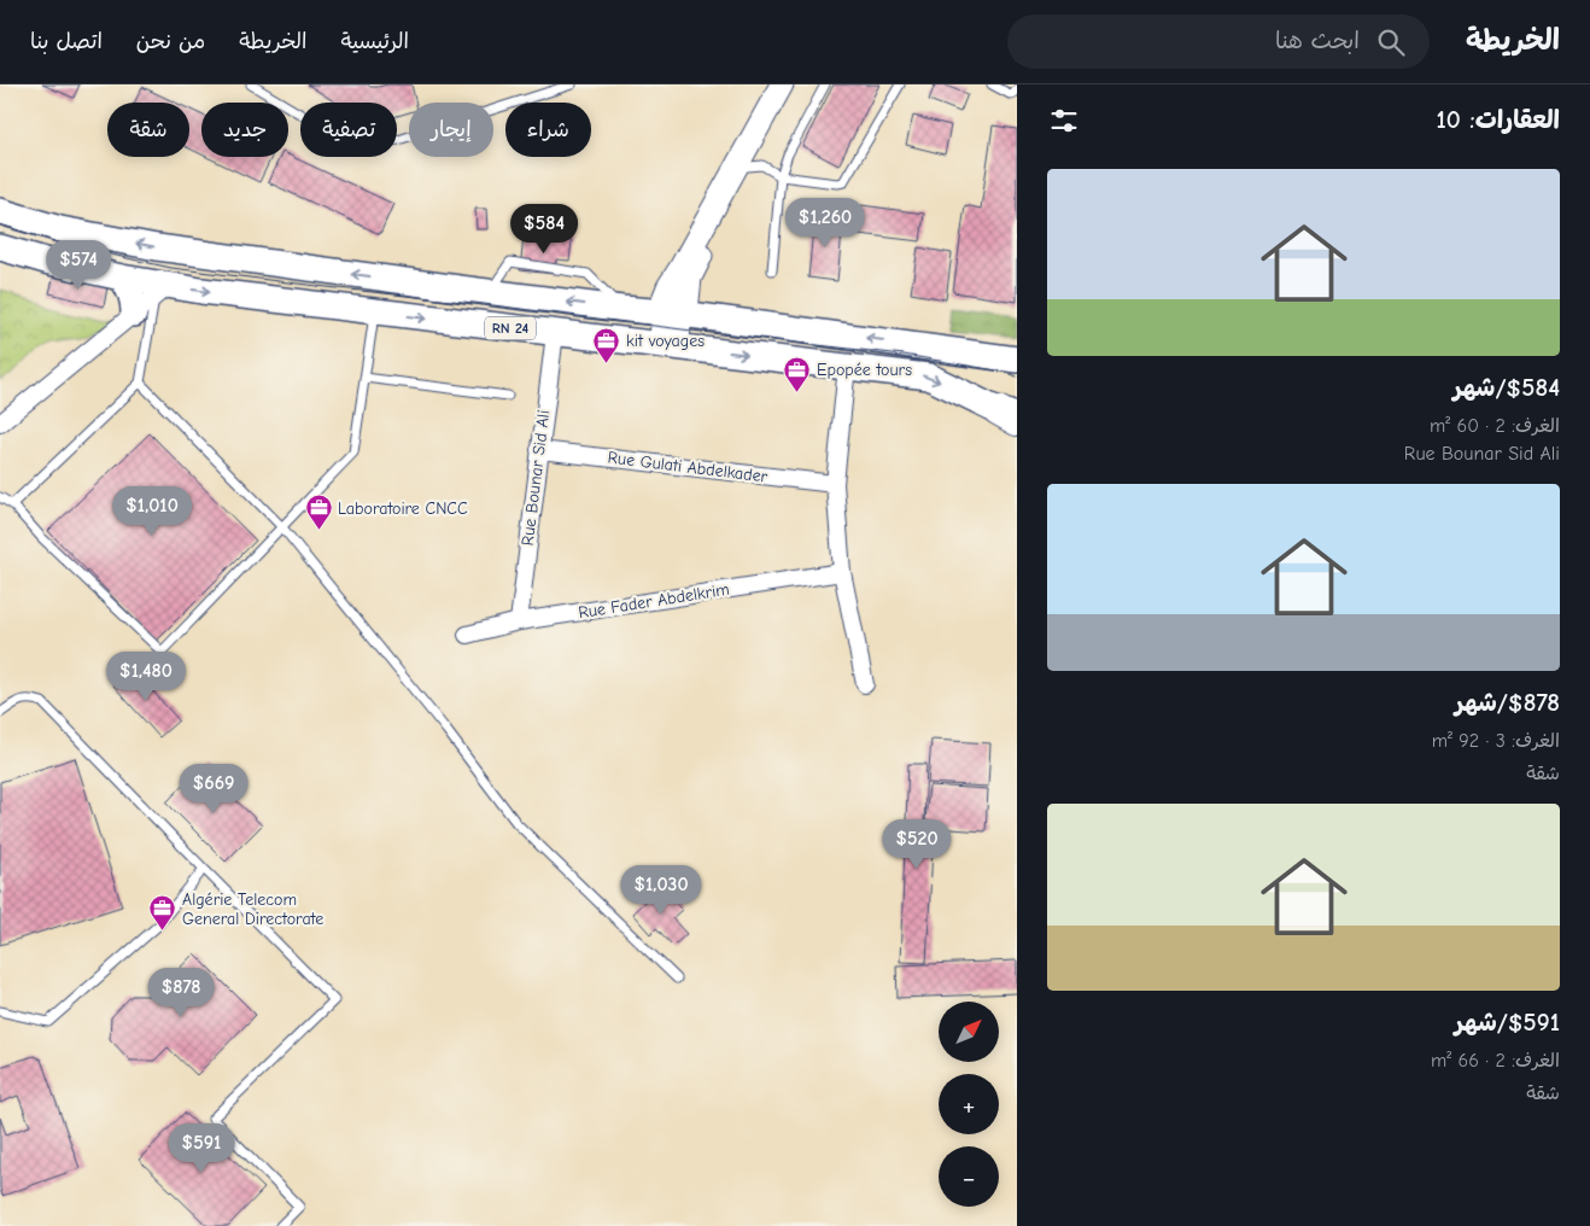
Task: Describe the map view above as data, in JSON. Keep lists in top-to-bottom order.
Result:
{
  "streets": {
    "main road": ["RN 24"],
    "street": ["Rue Gulati Abdelkader", "Rue Bounar Sid Ali", "Rue Fader Abdelkrim"]
  },
  "crossings": [
    ["RN 24", "Rue Bounar Sid Ali"],
    ["Rue Gulati Abdelkader", "Rue Bounar Sid Ali"],
    ["Rue Bounar Sid Ali", "Rue Fader Abdelkrim"]
  ],
  "places": {
    "office": [
      "kit voyages",
      "Epopée tours",
      "Laboratoire CNCC",
      "Algérie Telecom General Directorate"
    ]
  },
  "north": "top right",
  "page": {
    "header": "الخريطة",
    "search": "ابحث هنا",
    "nav": [
      "الرئيسية",
      "الخريطة",
      "من نحن",
      "اتصل بنا"
    ],
    "heading": "العقارات: 10",
    "chip": [
      "شراء",
      "إيجار",
      "تصفية",
      "جديد",
      "شقة"
    ],
    "list": [
      {
        "name": "$584/شهر",
        "note": "الغرف: 2 · 60 m² · Rue Bounar Sid Ali"
      },
      {
        "name": "$878/شهر",
        "note": "الغرف: 3 · 92 m² · شقة"
      },
      {
        "name": "$591/شهر",
        "note": "الغرف: 2 · 66 m² · شقة"
      }
    ],
    "price": [
      "$1,260",
      "$584",
      "$574",
      "$1,010",
      "$1,480",
      "$669",
      "$520",
      "$1,030",
      "$878",
      "$591"
    ],
    "map_buttons": ["+", "−"]
  }
}
